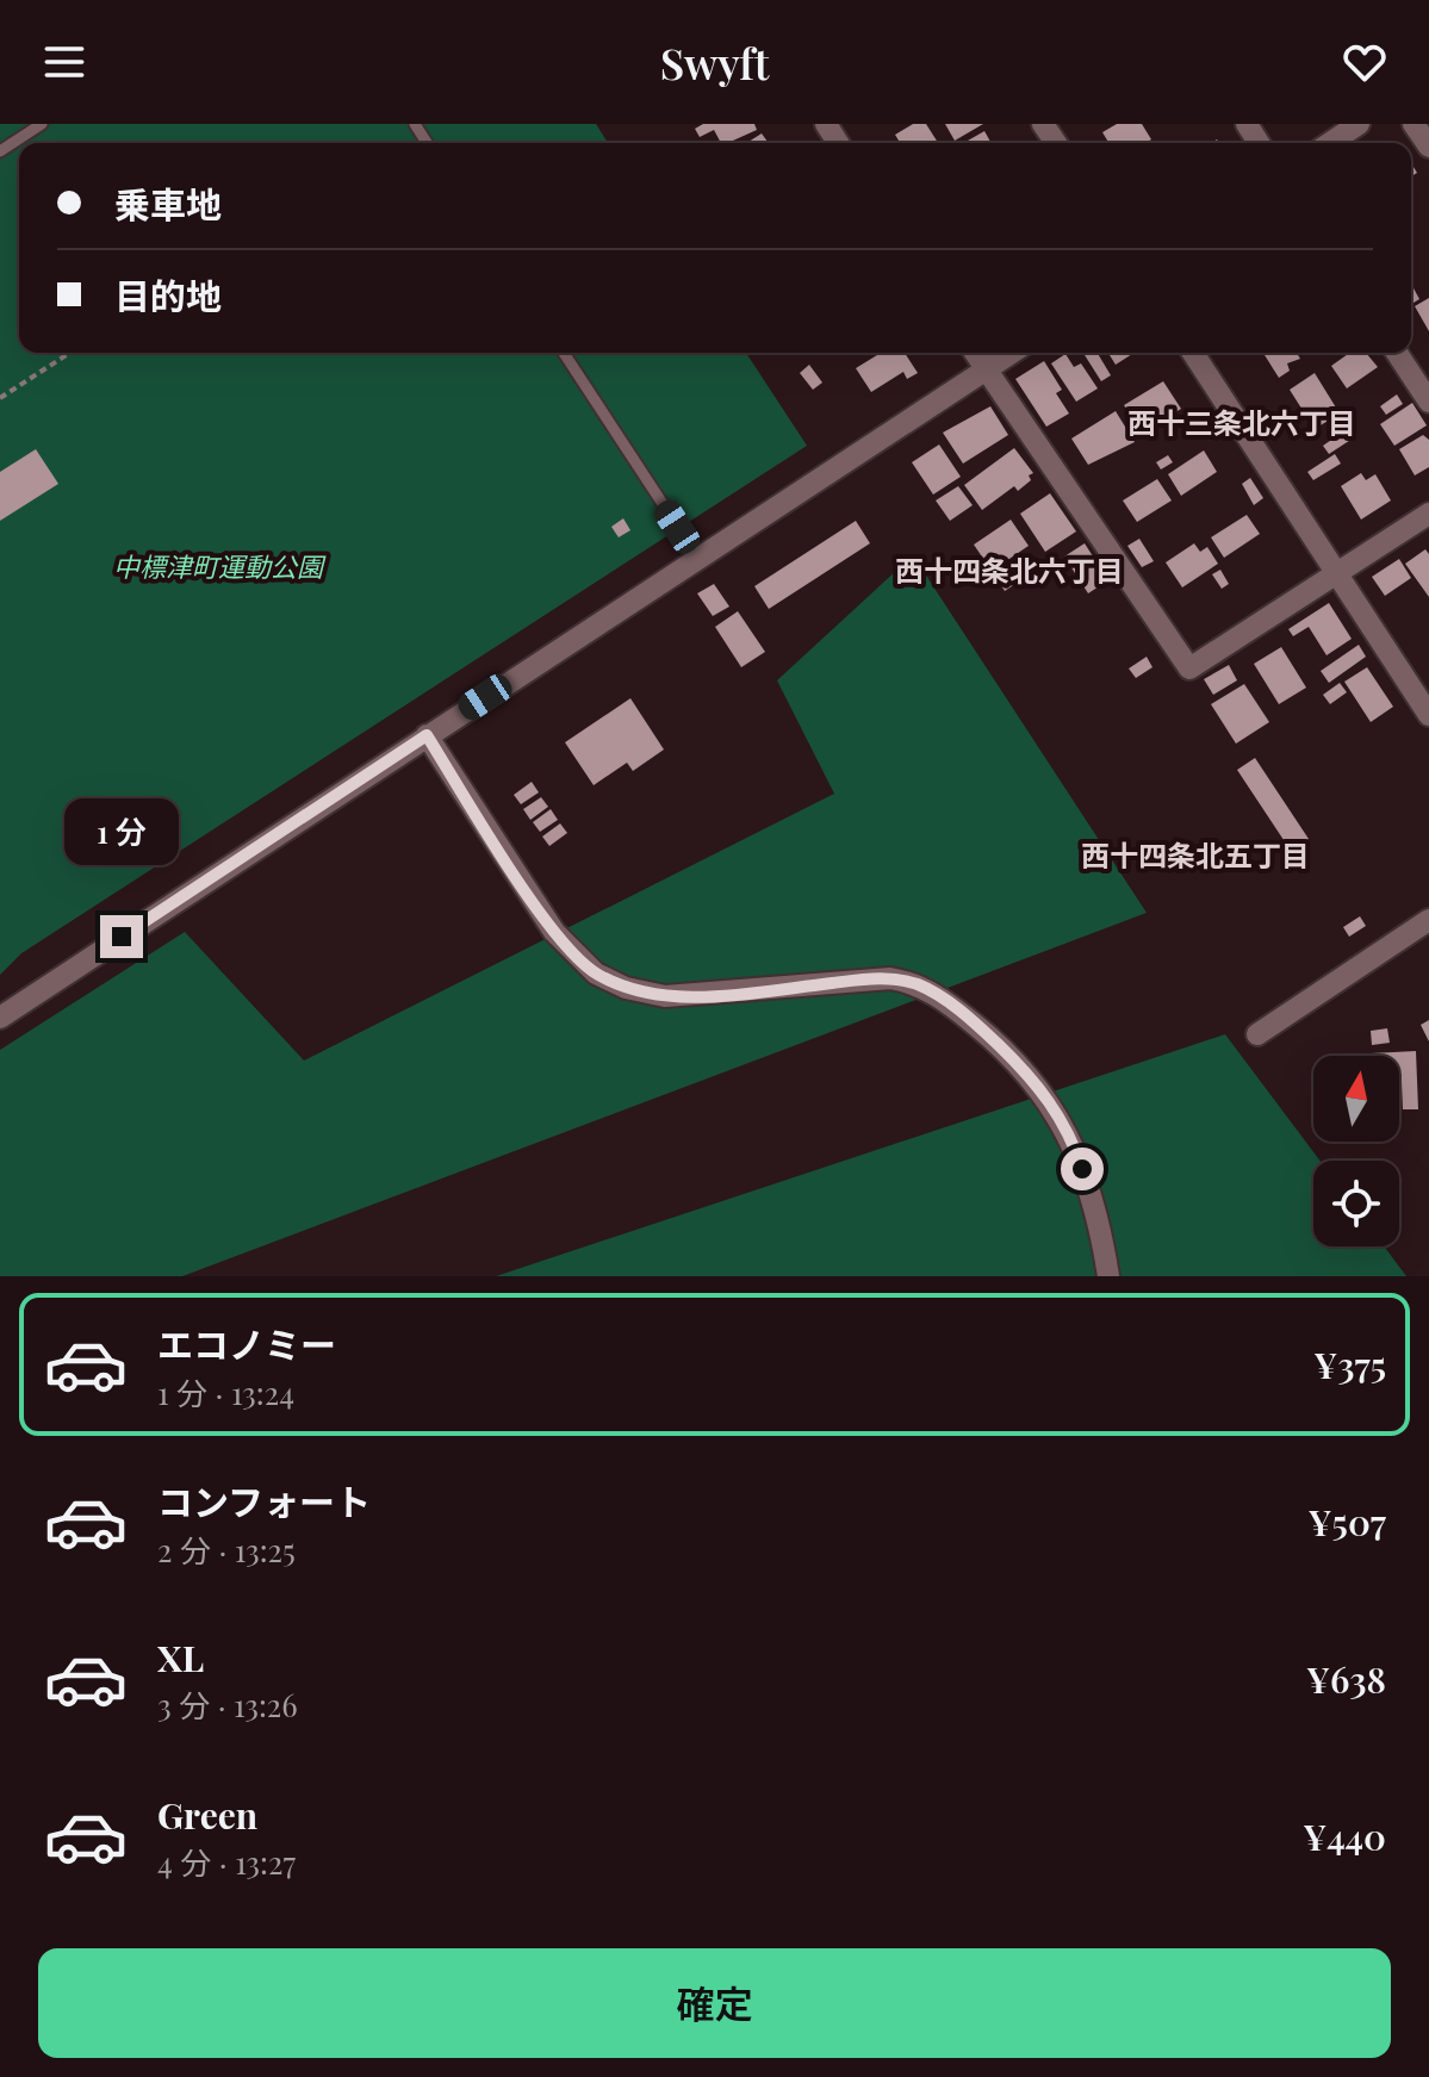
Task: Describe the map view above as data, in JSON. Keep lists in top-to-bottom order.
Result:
{
  "districts": ["西十三条北六丁目", "西十四条北六丁目", "西十四条北五丁目"],
  "parks": ["中標津町運動公園"],
  "north": "top",
  "page": {
    "header": "Swyft",
    "banner": ["乗車地", "目的地"],
    "bubble": "1 分",
    "list": [
      {
        "name": "エコノミー",
        "note": "1 分 · 13:24",
        "value": "¥375"
      },
      {
        "name": "コンフォート",
        "note": "2 分 · 13:25",
        "value": "¥507"
      },
      {
        "name": "XL",
        "note": "3 分 · 13:26",
        "value": "¥638"
      },
      {
        "name": "Green",
        "note": "4 分 · 13:27",
        "value": "¥440"
      }
    ],
    "buttons": "確定"
  }
}
